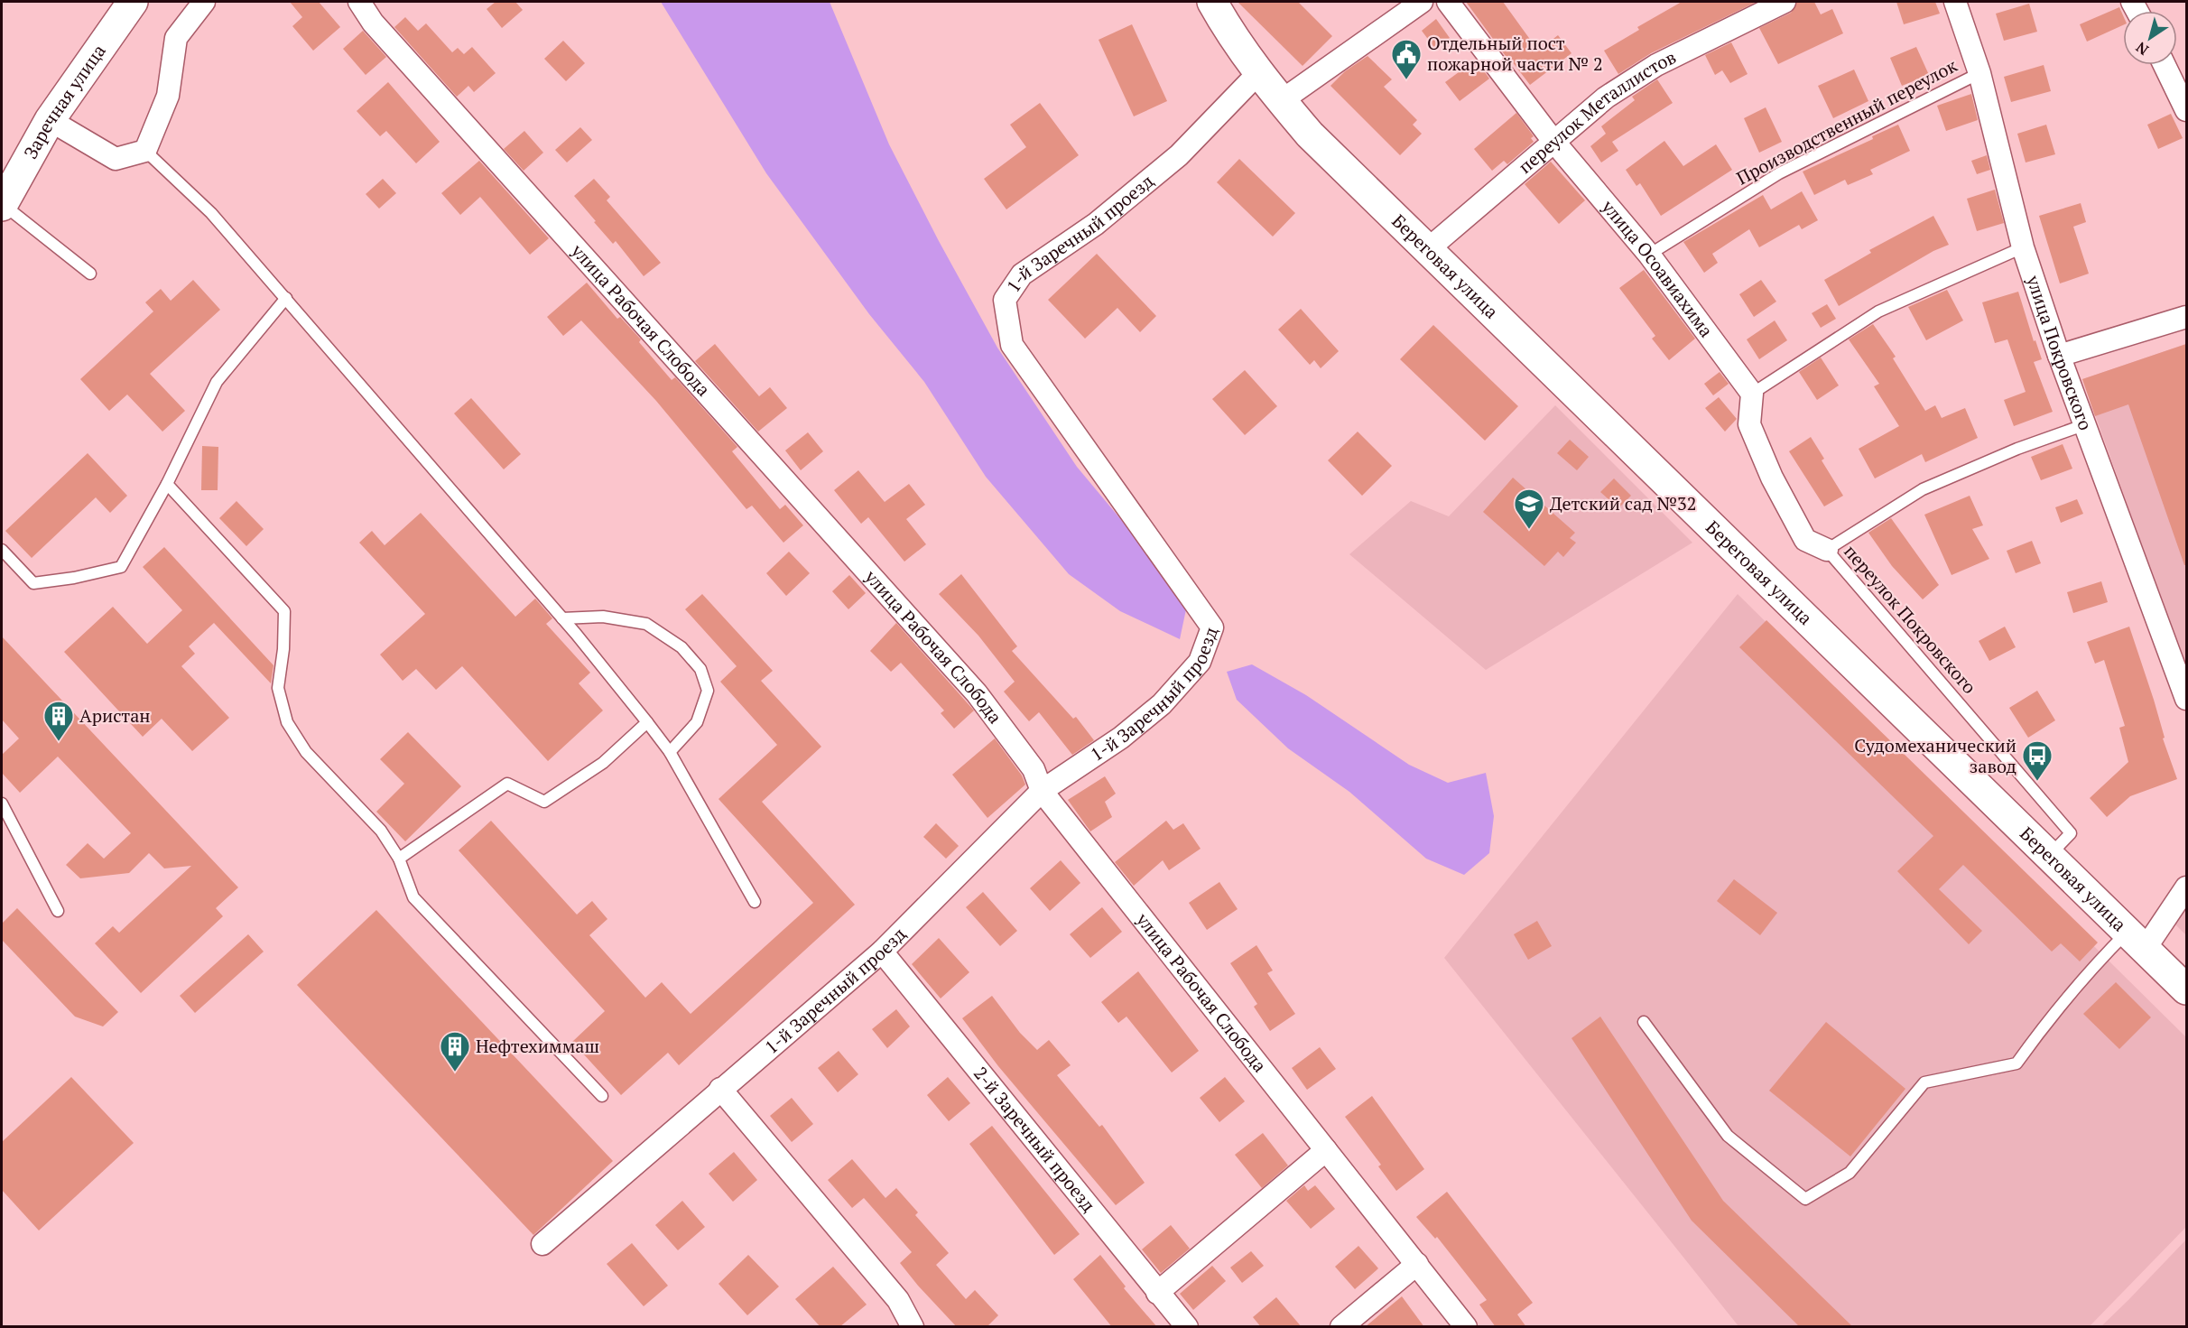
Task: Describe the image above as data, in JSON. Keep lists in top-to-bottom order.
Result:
{
  "streets": {
    "main road": ["Заречная улица", "Береговая улица"],
    "street": [
      "переулок Металлистов",
      "1-й Заречный проезд",
      "улица Осоавиахима",
      "улица Рабочая Слобода",
      "улица Покровского",
      "2-й Заречный проезд"
    ],
    "lane": ["Производственный переулок", "переулок Покровского"]
  },
  "crossings": [
    ["переулок Металлистов", "Береговая улица"],
    ["переулок Металлистов", "улица Осоавиахима"],
    ["Производственный переулок", "улица Осоавиахима"],
    ["Производственный переулок", "улица Покровского"],
    ["1-й Заречный проезд", "Береговая улица"],
    ["1-й Заречный проезд", "улица Рабочая Слобода"],
    ["1-й Заречный проезд", "2-й Заречный проезд"],
    ["Береговая улица", "переулок Покровского"],
    ["улица Покровского", "переулок Покровского"]
  ],
  "places": {
    "public building": ["Отдельный пост пожарной части № 2"],
    "school or university": ["Детский сад №32"],
    "building": ["Аристан", "Нефтехиммаш"],
    "bus stop": ["Судомеханический завод"]
  },
  "north": "bottom left"
}
